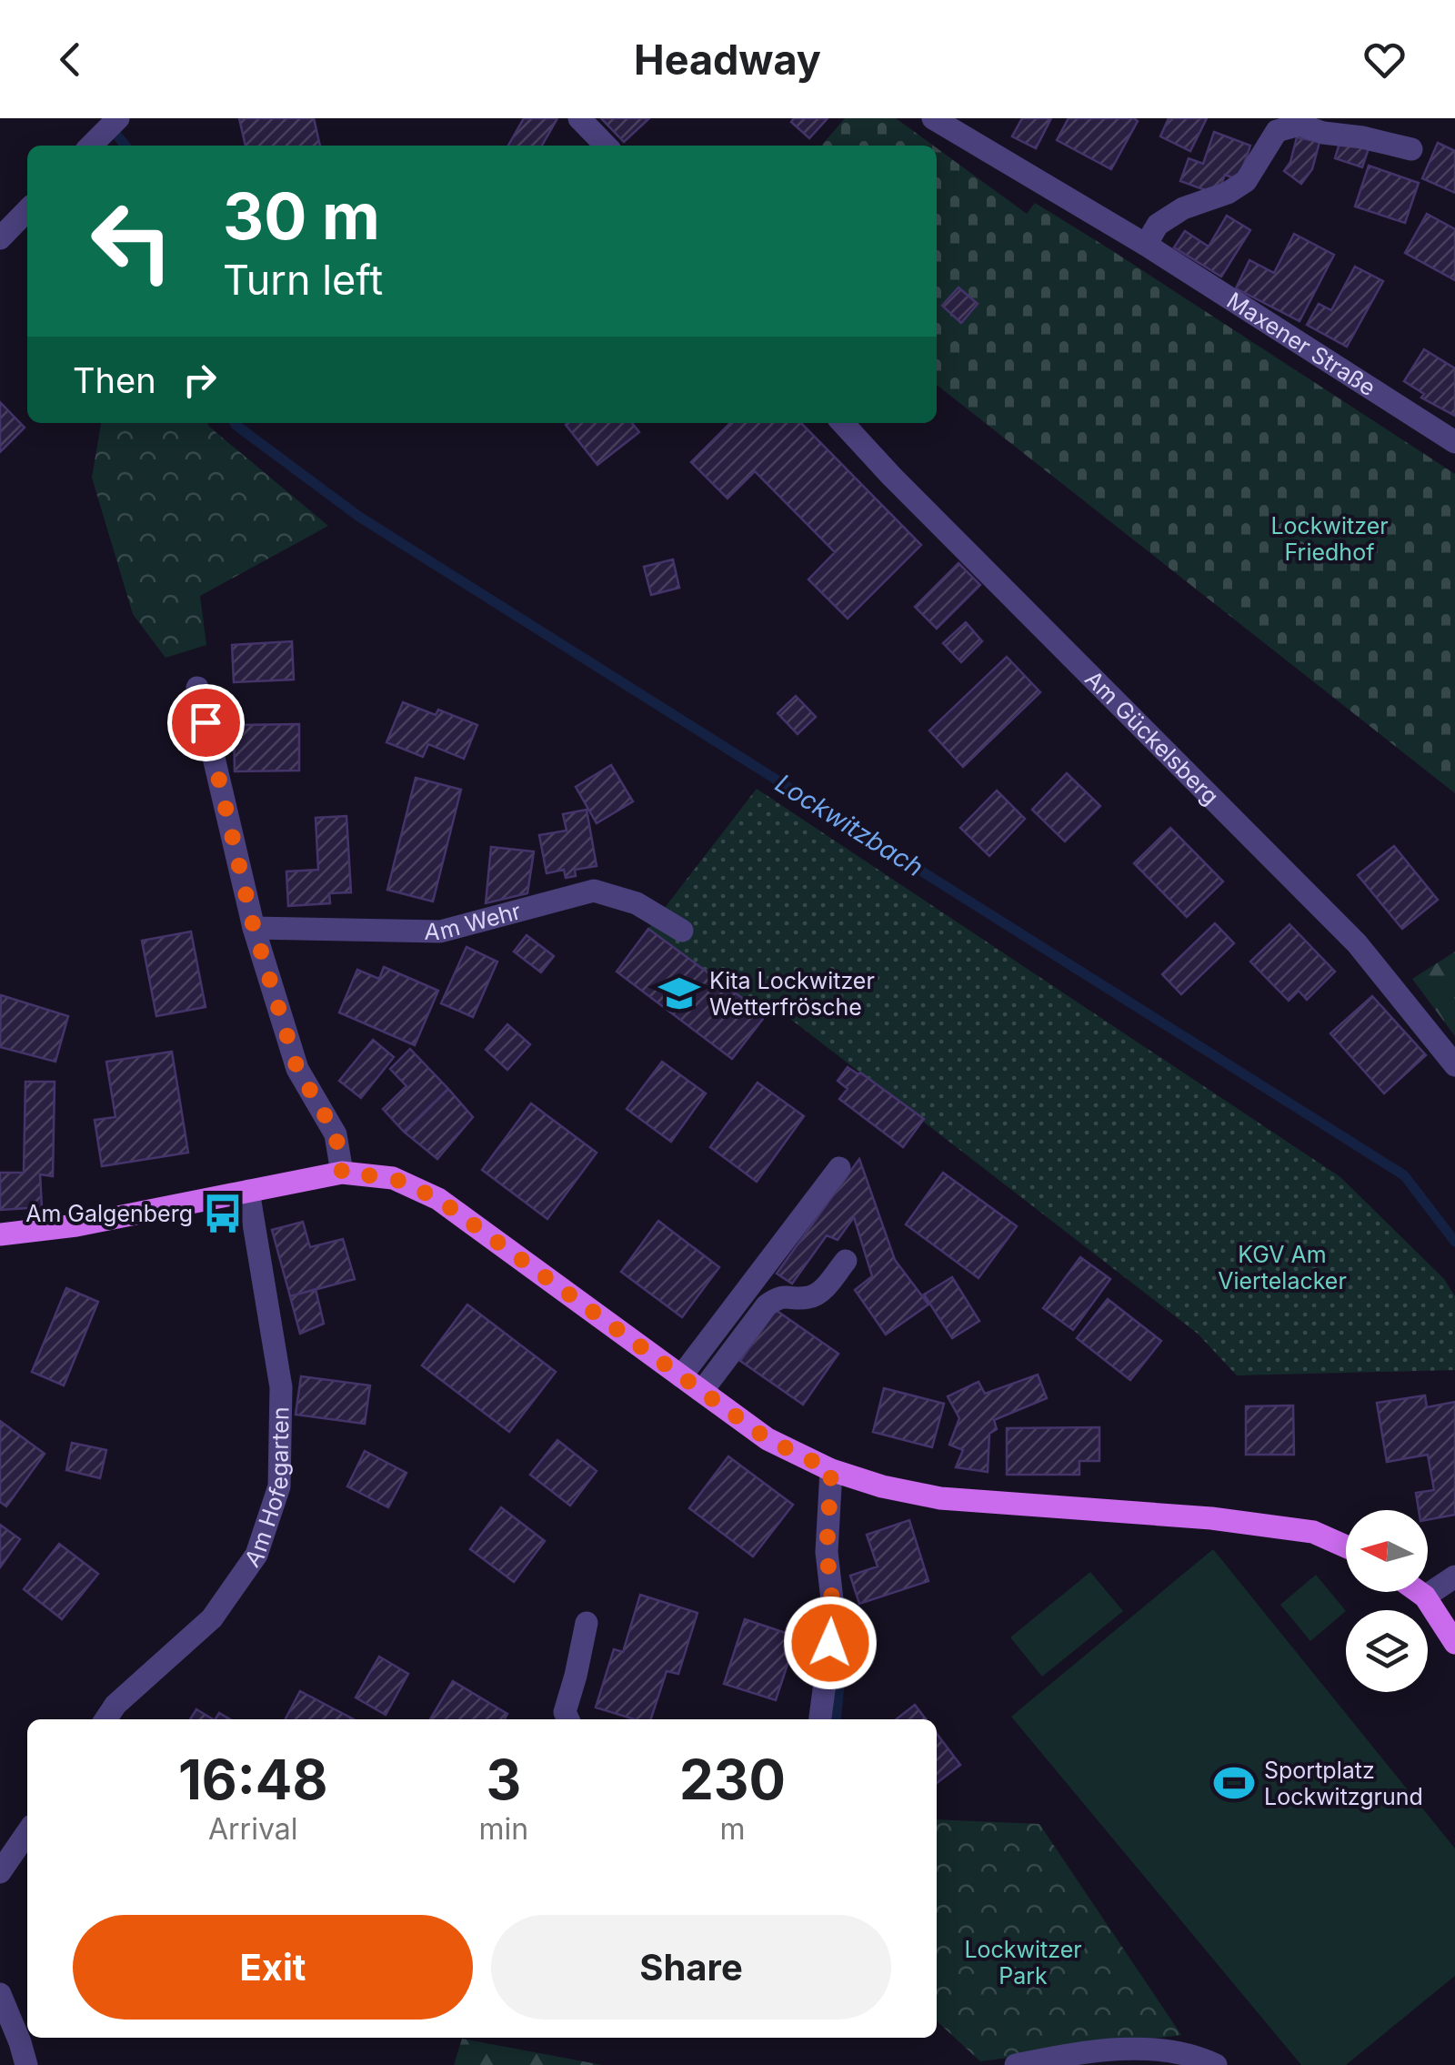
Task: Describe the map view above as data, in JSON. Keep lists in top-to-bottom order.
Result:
{
  "streets": {
    "street": [
      "Maxener Straße",
      "Am Gückelsberg",
      "Am Wehr",
      "Am Hofegarten"
    ]
  },
  "water": ["Lockwitzbach"],
  "parks": ["Lockwitzer Friedhof", "KGV Am Viertelacker", "Lockwitzer Park"],
  "places": {
    "school or university": ["Kita Lockwitzer Wetterfrösche"],
    "bus stop": ["Am Galgenberg"],
    "sports": ["Sportplatz Lockwitzgrund"]
  },
  "north": "left",
  "page": {
    "header": "Headway",
    "turn": ["30 m", "Turn left"],
    "then": "Then",
    "eta": [
      "16:48",
      "Arrival",
      "3",
      "min",
      "230",
      "m"
    ],
    "buttons": ["Exit", "Share"]
  }
}
